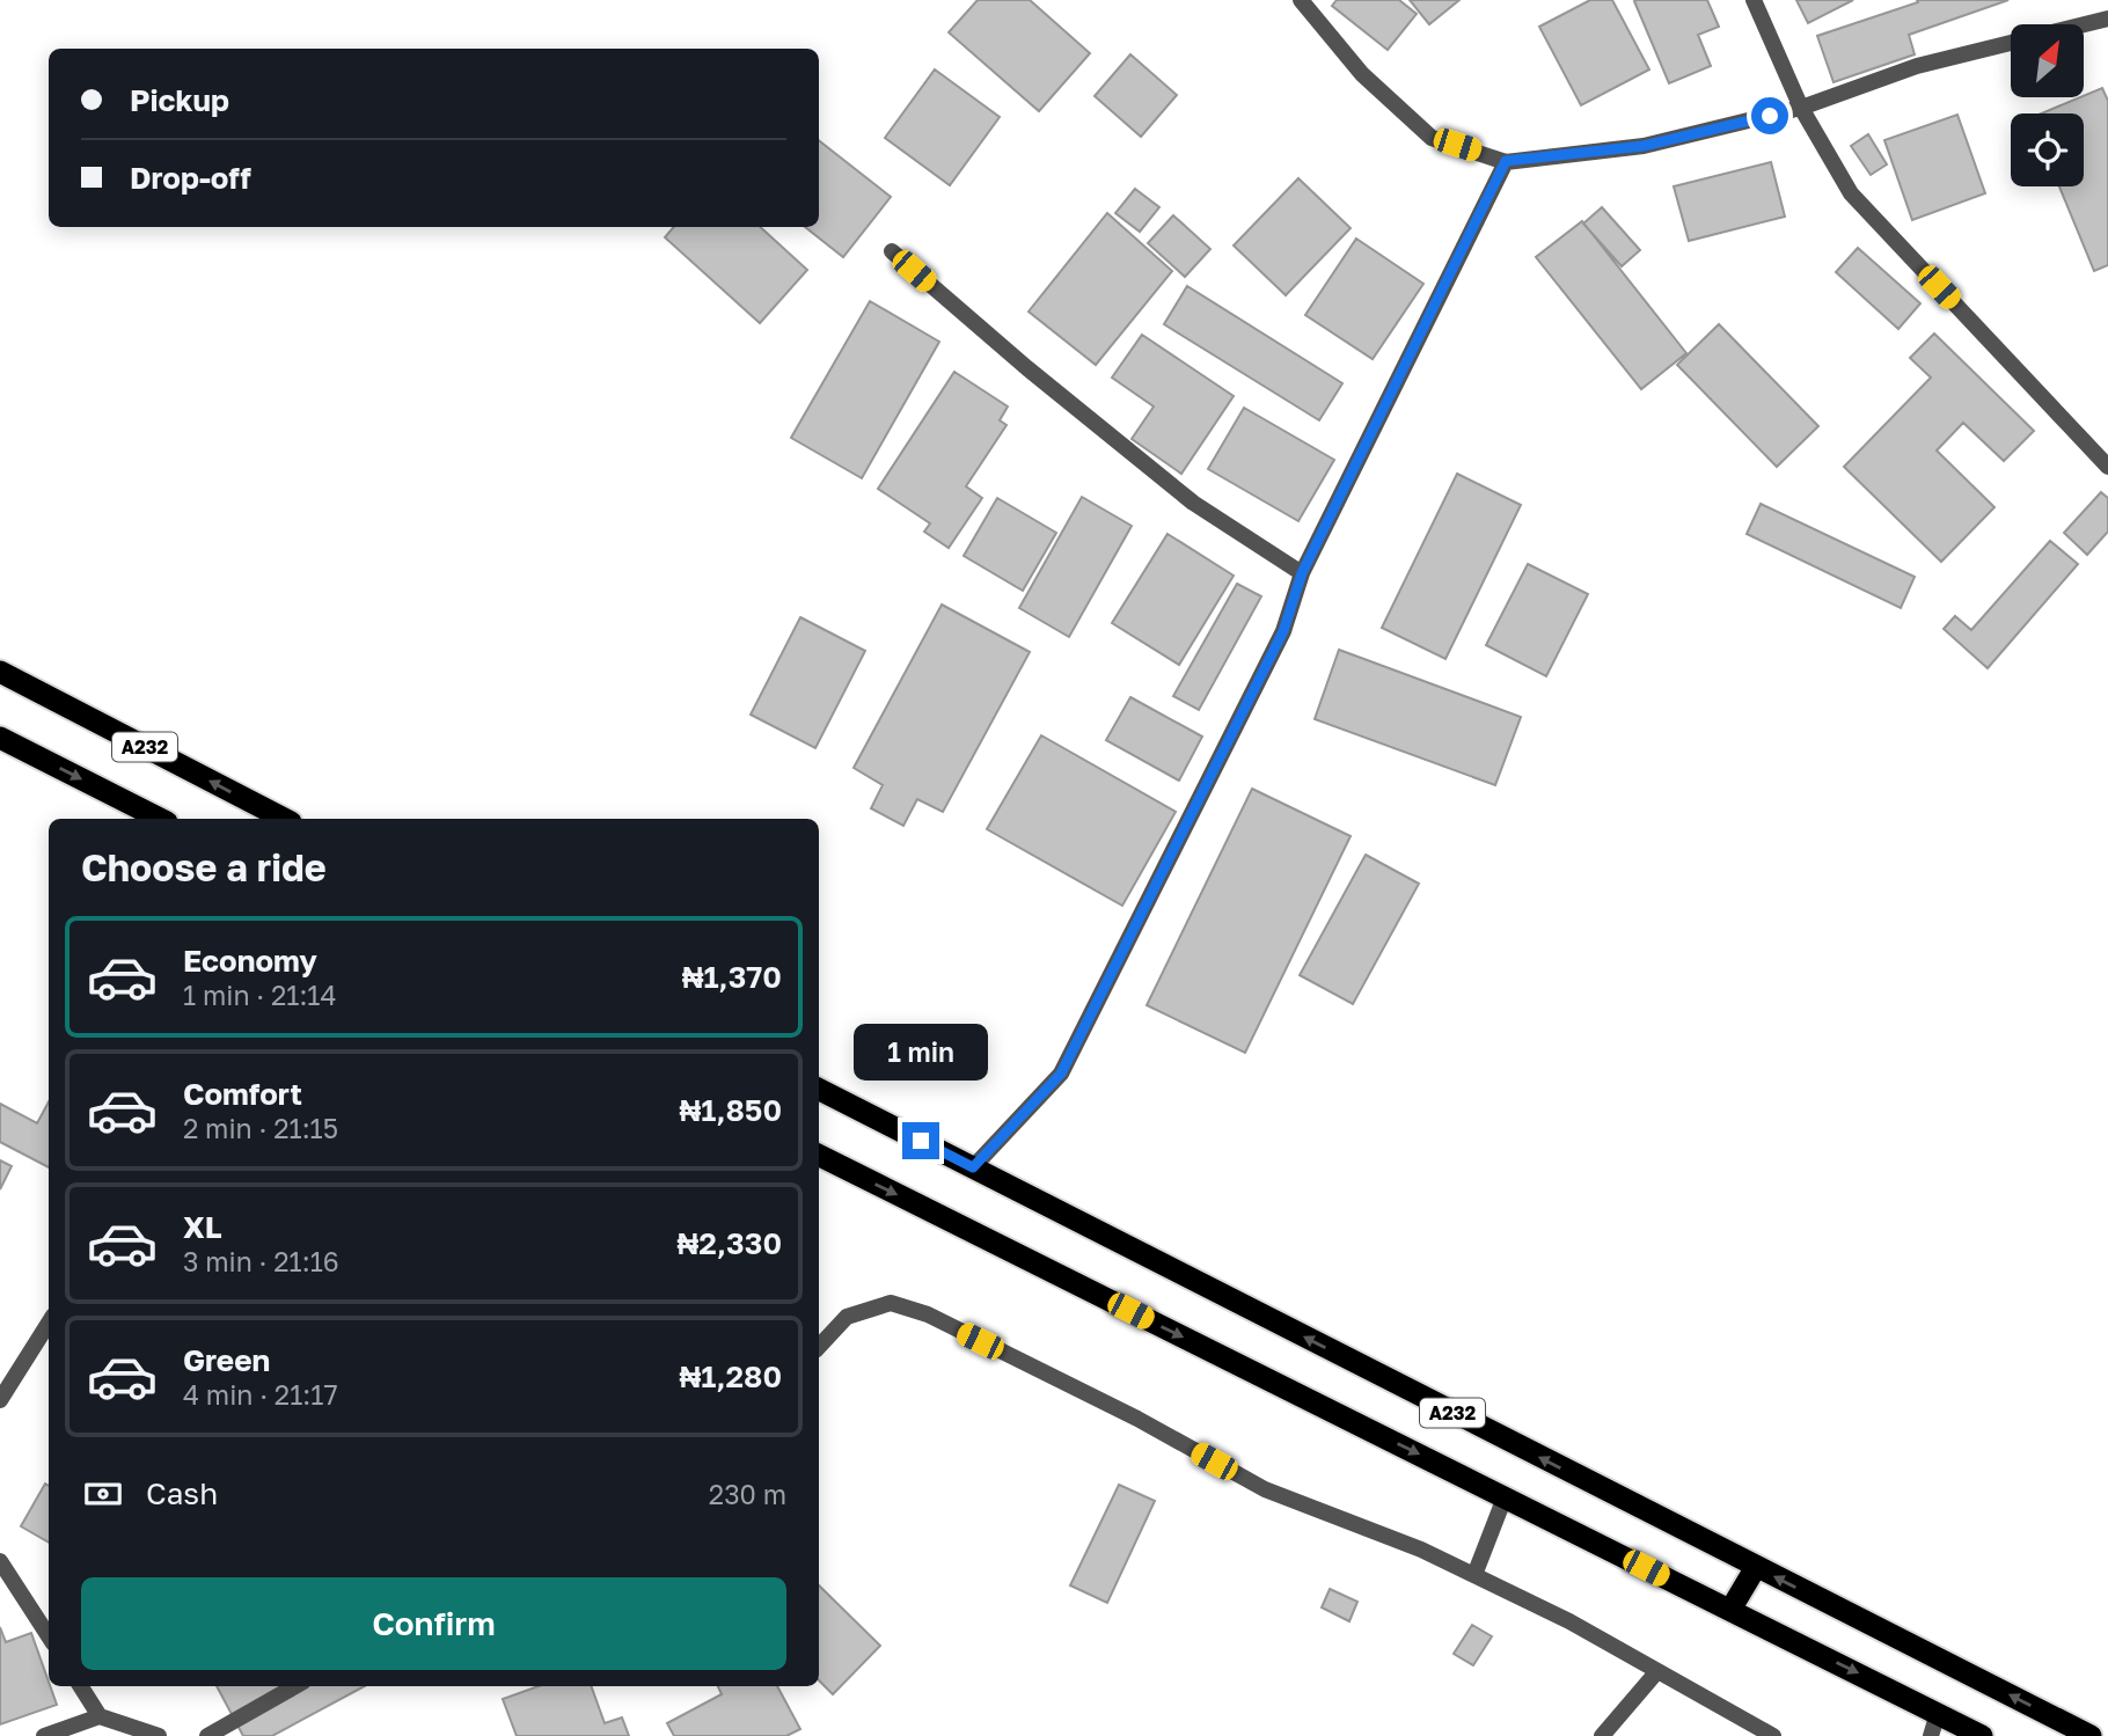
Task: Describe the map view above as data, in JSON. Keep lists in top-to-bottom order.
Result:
{
  "streets": {
    "highway": ["A232"]
  },
  "north": "top right",
  "page": {
    "banner": ["Pickup", "Drop-off"],
    "heading": "Choose a ride",
    "list": [
      {
        "name": "Economy",
        "note": "1 min · 21:14",
        "value": "₦1,370"
      },
      {
        "name": "Comfort",
        "note": "2 min · 21:15",
        "value": "₦1,850"
      },
      {
        "name": "XL",
        "note": "3 min · 21:16",
        "value": "₦2,330"
      },
      {
        "name": "Green",
        "note": "4 min · 21:17",
        "value": "₦1,280"
      }
    ],
    "bubble": "1 min",
    "pay": ["Cash", "230 m"],
    "buttons": "Confirm"
  }
}
